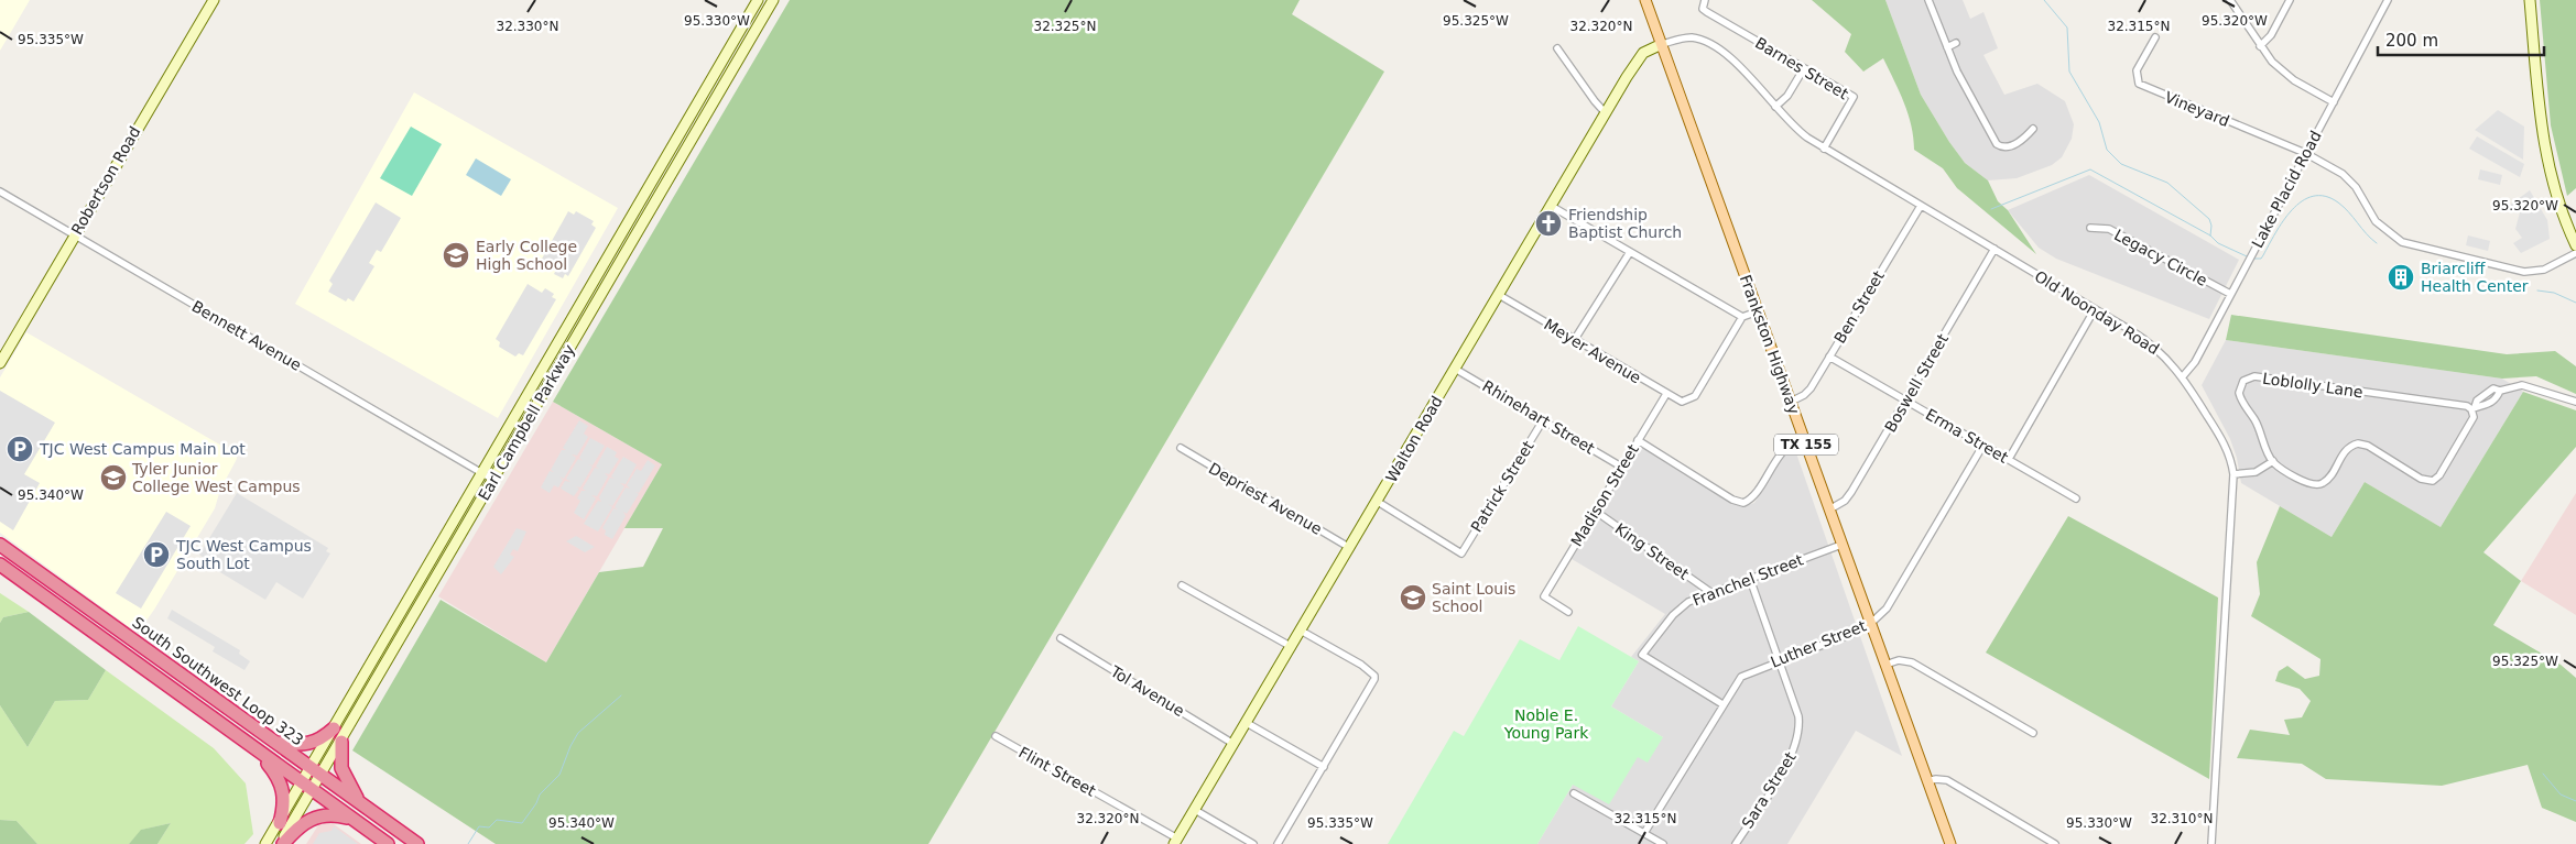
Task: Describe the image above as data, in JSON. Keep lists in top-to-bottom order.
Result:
{
  "streets": {
    "highway": ["South Southwest Loop 323"],
    "main road": [
      "Robertson Road",
      "Frankston Highway",
      "Earl Campbell Parkway",
      "Walton Road",
      "TX 155"
    ],
    "street": [
      "Barnes Street",
      "Vineyard",
      "Lake Placid Road",
      "Legacy Circle",
      "Ben Street",
      "Old Noonday Road",
      "Bennett Avenue",
      "Meyer Avenue",
      "Boswell Street",
      "Loblolly Lane",
      "Rhinehart Street",
      "Erma Street",
      "Patrick Street",
      "Madison Street",
      "Depriest Avenue",
      "King Street",
      "Franchel Street",
      "Luther Street",
      "Tol Avenue",
      "Flint Street",
      "Sara Street"
    ]
  },
  "crossings": [
    ["Barnes Street", "Old Noonday Road"],
    ["Vineyard", "Lake Placid Road"],
    ["Robertson Road", "Bennett Avenue"],
    ["Lake Placid Road", "Legacy Circle"],
    ["Lake Placid Road", "Old Noonday Road"],
    ["Ben Street", "Old Noonday Road"],
    ["Ben Street", "Frankston Highway"],
    ["Ben Street", "Erma Street"],
    ["Old Noonday Road", "Frankston Highway"],
    ["Old Noonday Road", "Boswell Street"],
    ["Old Noonday Road", "Walton Road"],
    ["Bennett Avenue", "Earl Campbell Parkway"],
    ["Frankston Highway", "Boswell Street"],
    ["Frankston Highway", "Walton Road"],
    ["Frankston Highway", "Franchel Street"],
    ["Frankston Highway", "Luther Street"],
    ["Meyer Avenue", "Walton Road"],
    ["Meyer Avenue", "Madison Street"],
    ["Boswell Street", "Erma Street"],
    ["Rhinehart Street", "Walton Road"],
    ["Rhinehart Street", "Patrick Street"],
    ["Rhinehart Street", "Madison Street"],
    ["Earl Campbell Parkway", "South Southwest Loop 323"],
    ["Erma Street", "Luther Street"],
    ["Walton Road", "Patrick Street"],
    ["Walton Road", "Depriest Avenue"],
    ["Walton Road", "Tol Avenue"],
    ["Walton Road", "Flint Street"],
    ["Madison Street", "King Street"],
    ["King Street", "Franchel Street"],
    ["Franchel Street", "Luther Street"],
    ["Franchel Street", "Sara Street"],
    ["Luther Street", "Sara Street"]
  ],
  "parks": ["Noble E. Young Park"],
  "places": {
    "church": ["Friendship Baptist Church"],
    "school or university": ["Early College High School", "Tyler Junior College West Campus", "Saint Louis School"],
    "building": ["Briarcliff Health Center"],
    "parking": ["TJC West Campus Main Lot", "TJC West Campus South Lot"]
  },
  "scale_bar": "200 m",
  "coordinates": [
    "95.320°W",
    "95.330°W",
    "95.325°W",
    "32.325°N",
    "32.315°N",
    "32.330°N",
    "32.320°N",
    "95.335°W",
    "95.340°W",
    "32.310°N"
  ]
}
